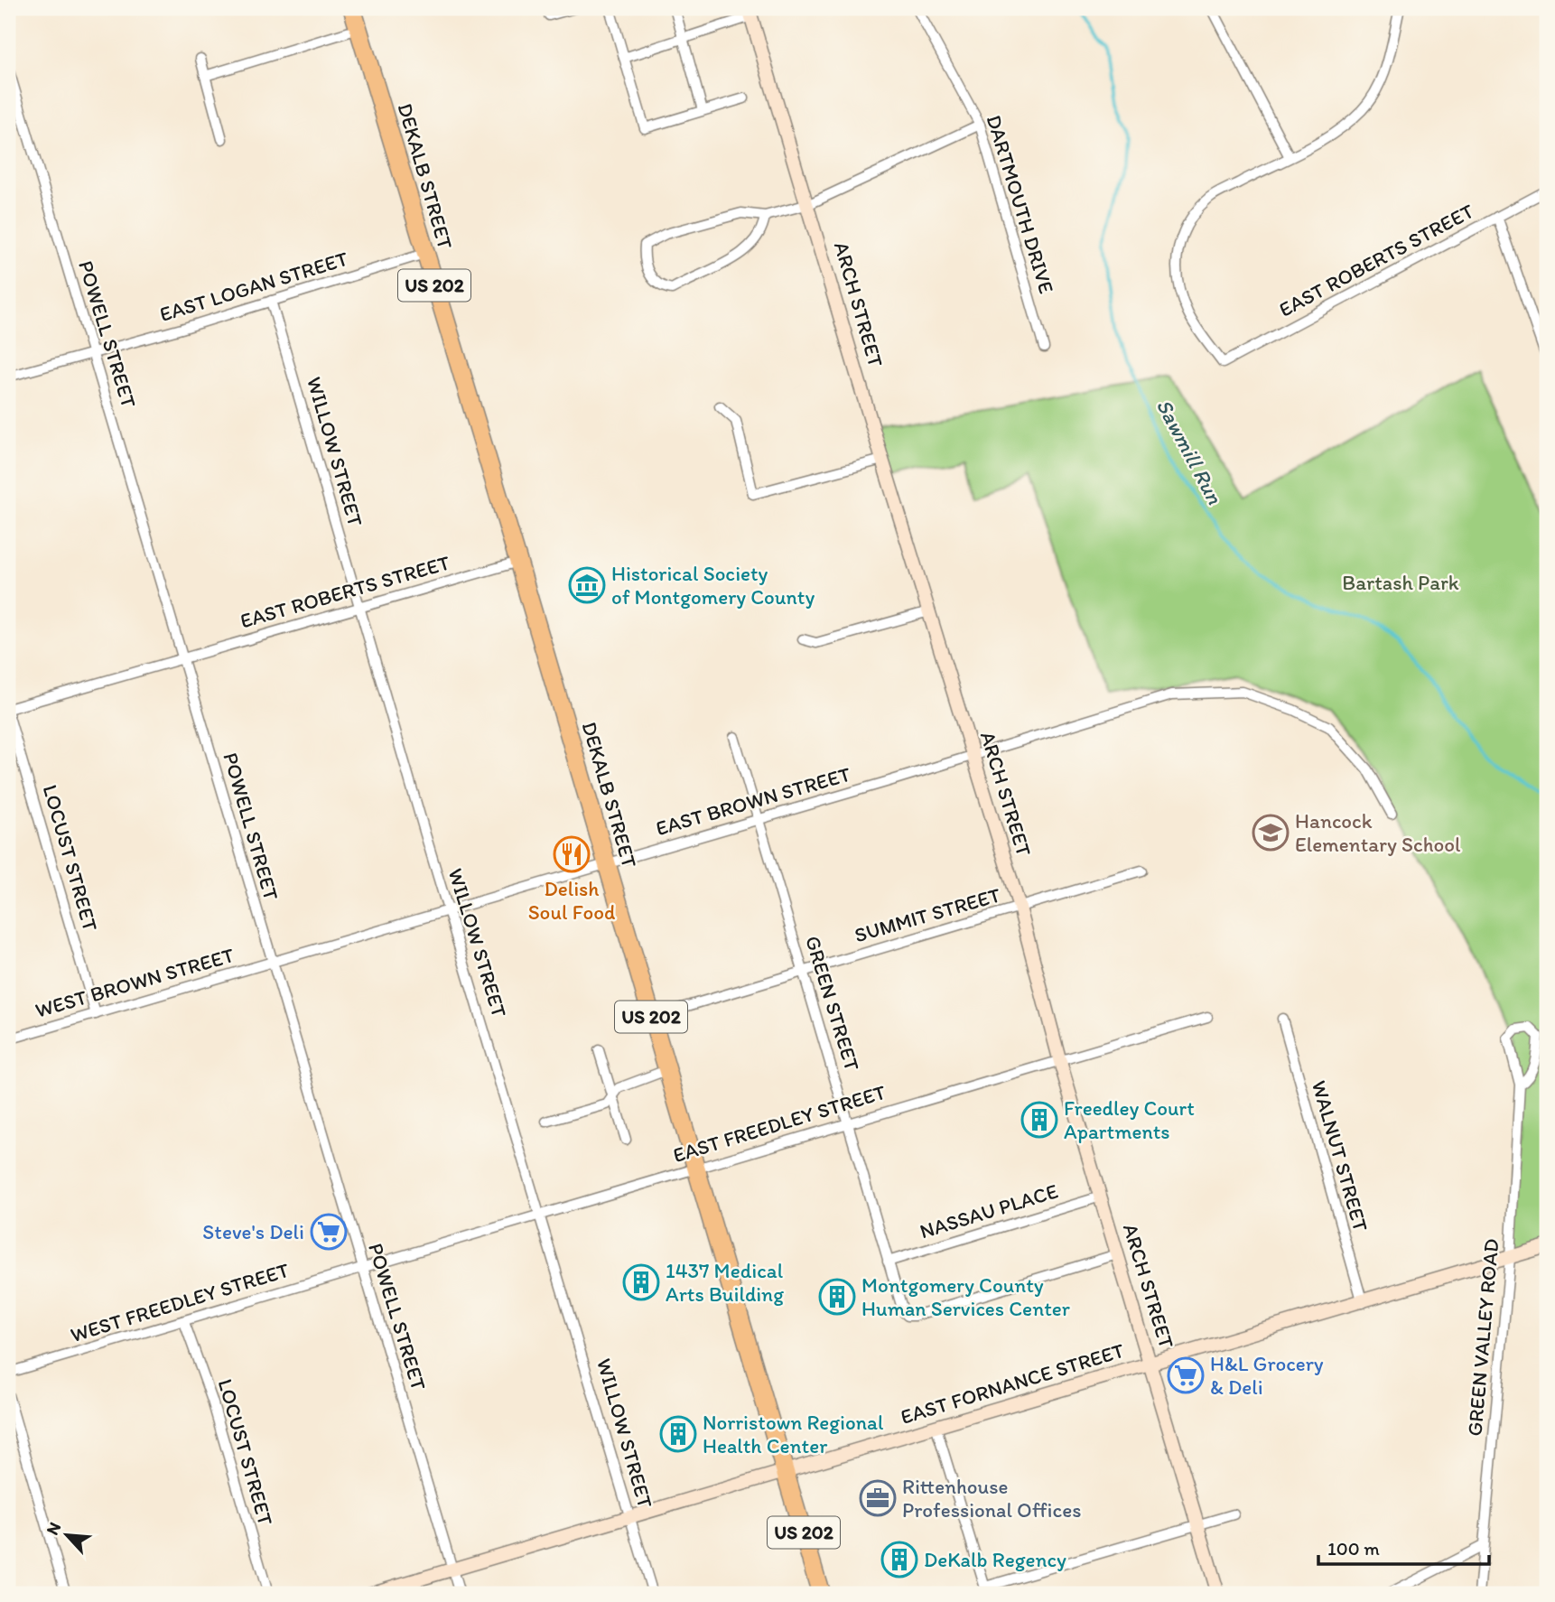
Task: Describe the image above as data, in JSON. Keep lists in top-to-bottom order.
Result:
{
  "streets": {
    "highway": ["DEKALB STREET", "US 202"],
    "street": [
      "DARTMOUTH DRIVE",
      "EAST ROBERTS STREET",
      "EAST LOGAN STREET",
      "ARCH STREET",
      "POWELL STREET",
      "WILLOW STREET",
      "EAST BROWN STREET",
      "LOCUST STREET",
      "SUMMIT STREET",
      "WEST BROWN STREET",
      "GREEN STREET",
      "EAST FREEDLEY STREET",
      "WALNUT STREET",
      "NASSAU PLACE",
      "WEST FREEDLEY STREET",
      "GREEN VALLEY ROAD",
      "EAST FORNANCE STREET"
    ]
  },
  "crossings": [
    ["DEKALB STREET", "EAST ROBERTS STREET"],
    ["DEKALB STREET", "EAST LOGAN STREET"],
    ["DEKALB STREET", "EAST BROWN STREET"],
    ["DEKALB STREET", "SUMMIT STREET"],
    ["DEKALB STREET", "EAST FREEDLEY STREET"],
    ["DEKALB STREET", "EAST FORNANCE STREET"],
    ["EAST ROBERTS STREET", "POWELL STREET"],
    ["EAST ROBERTS STREET", "WILLOW STREET"],
    ["EAST ROBERTS STREET", "LOCUST STREET"],
    ["EAST LOGAN STREET", "POWELL STREET"],
    ["EAST LOGAN STREET", "WILLOW STREET"],
    ["ARCH STREET", "EAST BROWN STREET"],
    ["ARCH STREET", "SUMMIT STREET"],
    ["ARCH STREET", "GREEN STREET"],
    ["ARCH STREET", "EAST FREEDLEY STREET"],
    ["ARCH STREET", "NASSAU PLACE"],
    ["ARCH STREET", "EAST FORNANCE STREET"],
    ["POWELL STREET", "EAST BROWN STREET"],
    ["POWELL STREET", "WEST BROWN STREET"],
    ["POWELL STREET", "EAST FREEDLEY STREET"],
    ["POWELL STREET", "WEST FREEDLEY STREET"],
    ["POWELL STREET", "EAST FORNANCE STREET"],
    ["WILLOW STREET", "EAST BROWN STREET"],
    ["WILLOW STREET", "EAST FREEDLEY STREET"],
    ["WILLOW STREET", "EAST FORNANCE STREET"],
    ["EAST BROWN STREET", "WEST BROWN STREET"],
    ["EAST BROWN STREET", "GREEN STREET"],
    ["LOCUST STREET", "WEST BROWN STREET"],
    ["LOCUST STREET", "WEST FREEDLEY STREET"],
    ["SUMMIT STREET", "GREEN STREET"],
    ["GREEN STREET", "EAST FREEDLEY STREET"],
    ["GREEN STREET", "NASSAU PLACE"],
    ["EAST FREEDLEY STREET", "WEST FREEDLEY STREET"],
    ["WALNUT STREET", "EAST FORNANCE STREET"],
    ["GREEN VALLEY ROAD", "EAST FORNANCE STREET"]
  ],
  "water": ["Sawmill Run"],
  "parks": ["Bartash Park"],
  "places": {
    "museum": ["Historical Society of Montgomery County"],
    "school or university": ["Hancock Elementary School"],
    "restaurant": ["Delish Soul Food"],
    "building": [
      "Freedley Court Apartments",
      "1437 Medical Arts Building",
      "Montgomery County Human Services Center",
      "Norristown Regional Health Center",
      "DeKalb Regency"
    ],
    "supermarket": ["Steve's Deli", "H&L Grocery & Deli"],
    "office": ["Rittenhouse Professional Offices"]
  },
  "scale_bar": "100 m",
  "north": "top left"
}
